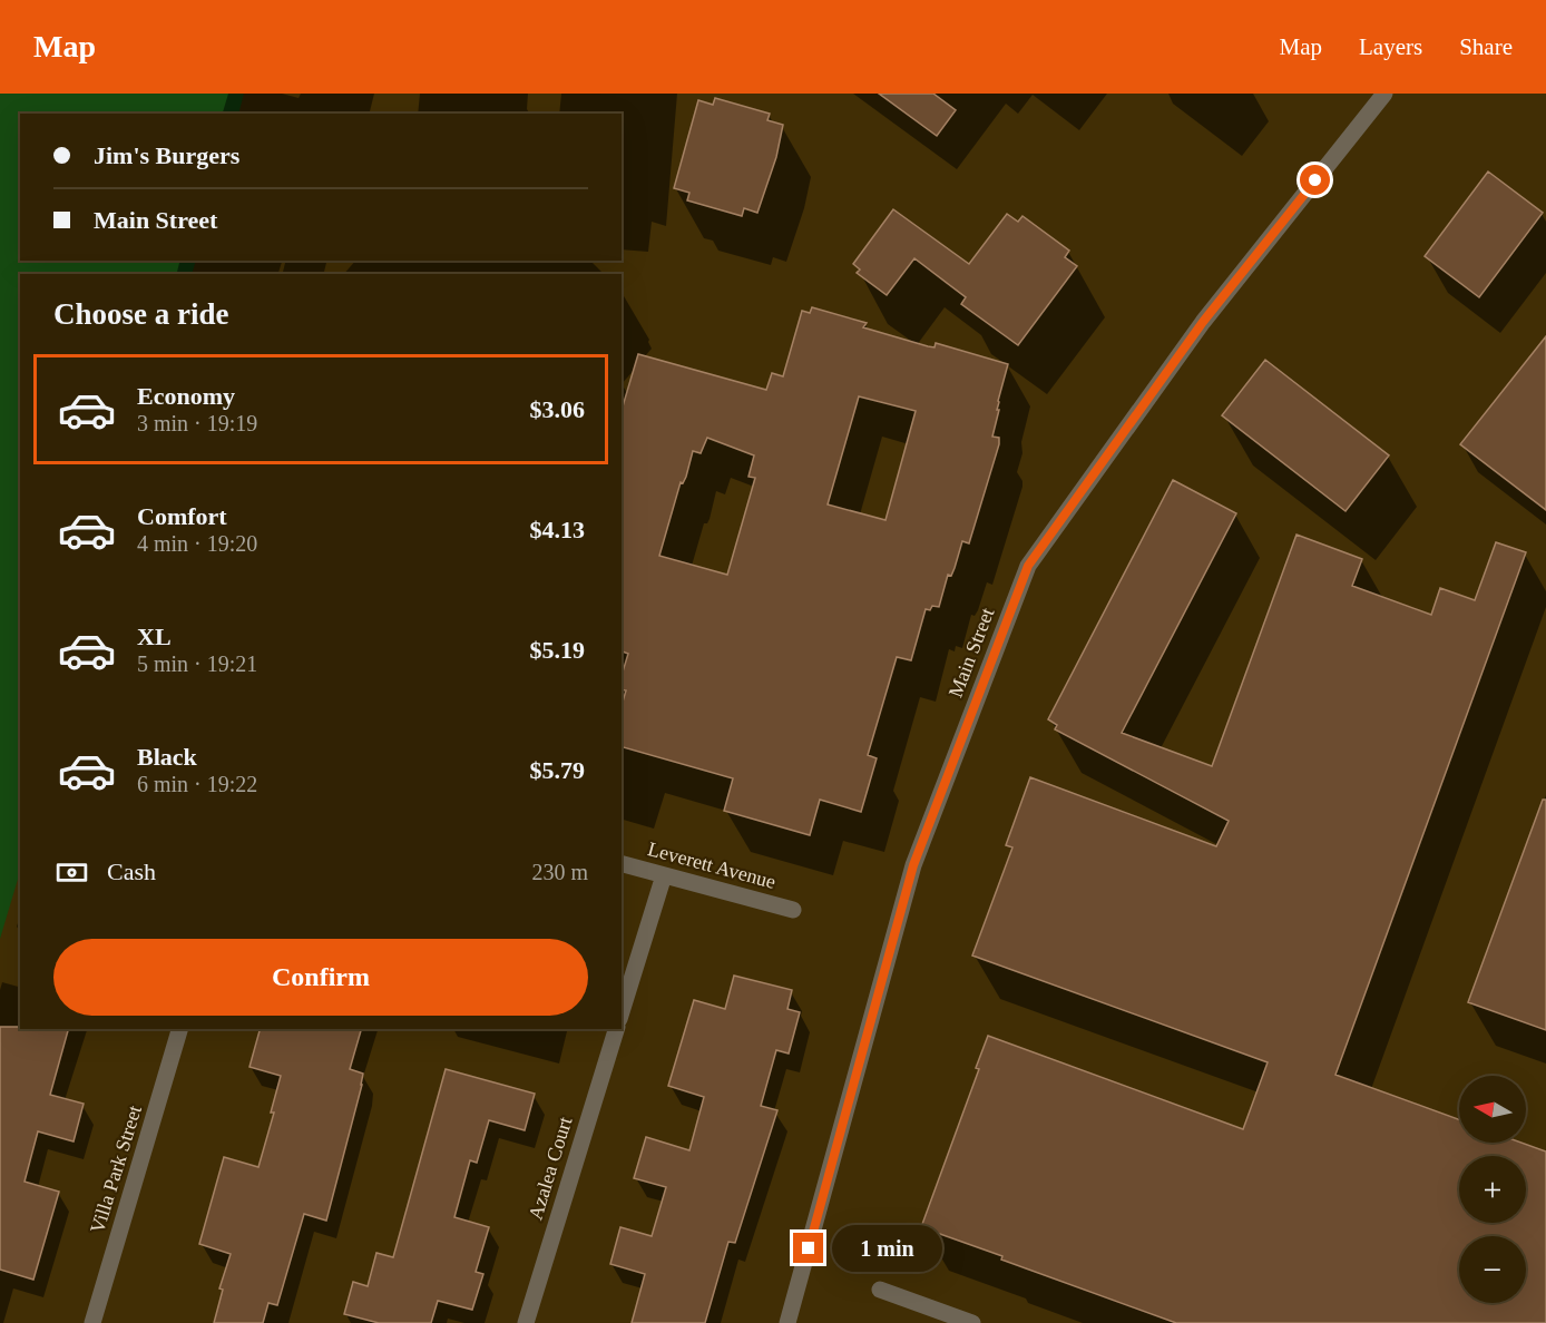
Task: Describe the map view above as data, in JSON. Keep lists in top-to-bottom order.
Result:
{
  "streets": {
    "street": [
      "Main Street",
      "Leverett Avenue",
      "Azalea Court",
      "Villa Park Street"
    ]
  },
  "north": "left",
  "page": {
    "header": "Map",
    "nav": ["Map", "Layers", "Share"],
    "banner": ["Jim's Burgers", "Main Street"],
    "heading": "Choose a ride",
    "list": [
      {
        "name": "Economy",
        "note": "3 min · 19:19",
        "value": "$3.06"
      },
      {
        "name": "Comfort",
        "note": "4 min · 19:20",
        "value": "$4.13"
      },
      {
        "name": "XL",
        "note": "5 min · 19:21",
        "value": "$5.19"
      },
      {
        "name": "Black",
        "note": "6 min · 19:22",
        "value": "$5.79"
      }
    ],
    "pay": ["Cash", "230 m"],
    "buttons": "Confirm",
    "map_buttons": ["+", "−"],
    "bubble": "1 min"
  }
}
